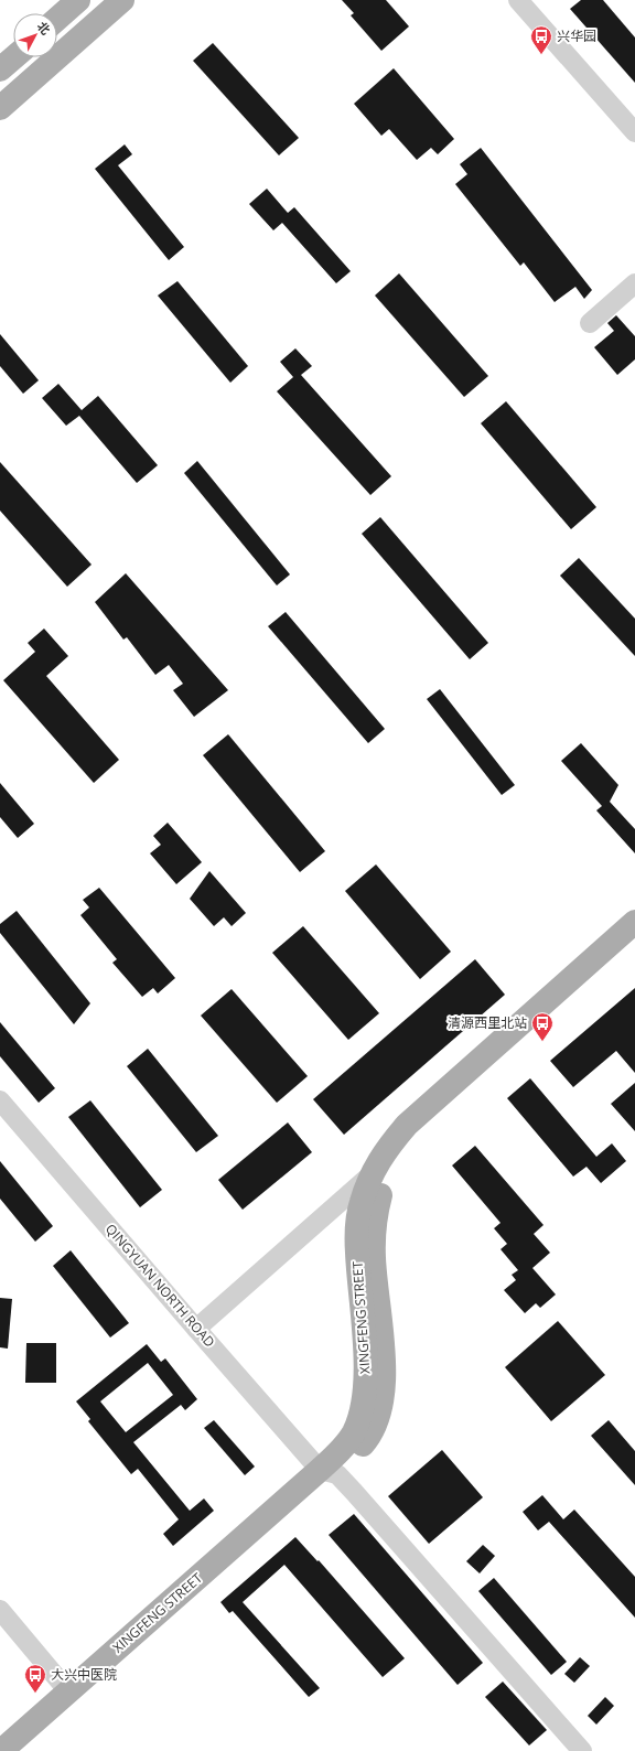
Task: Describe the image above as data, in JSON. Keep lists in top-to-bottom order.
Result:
{
  "streets": {
    "main road": ["XINGFENG STREET"],
    "street": ["QINGYUAN NORTH ROAD"]
  },
  "crossings": [
    ["QINGYUAN NORTH ROAD", "XINGFENG STREET"]
  ],
  "places": {
    "bus stop": ["兴华园", "清源西里北站", "大兴中医院"]
  },
  "north": "top right"
}
